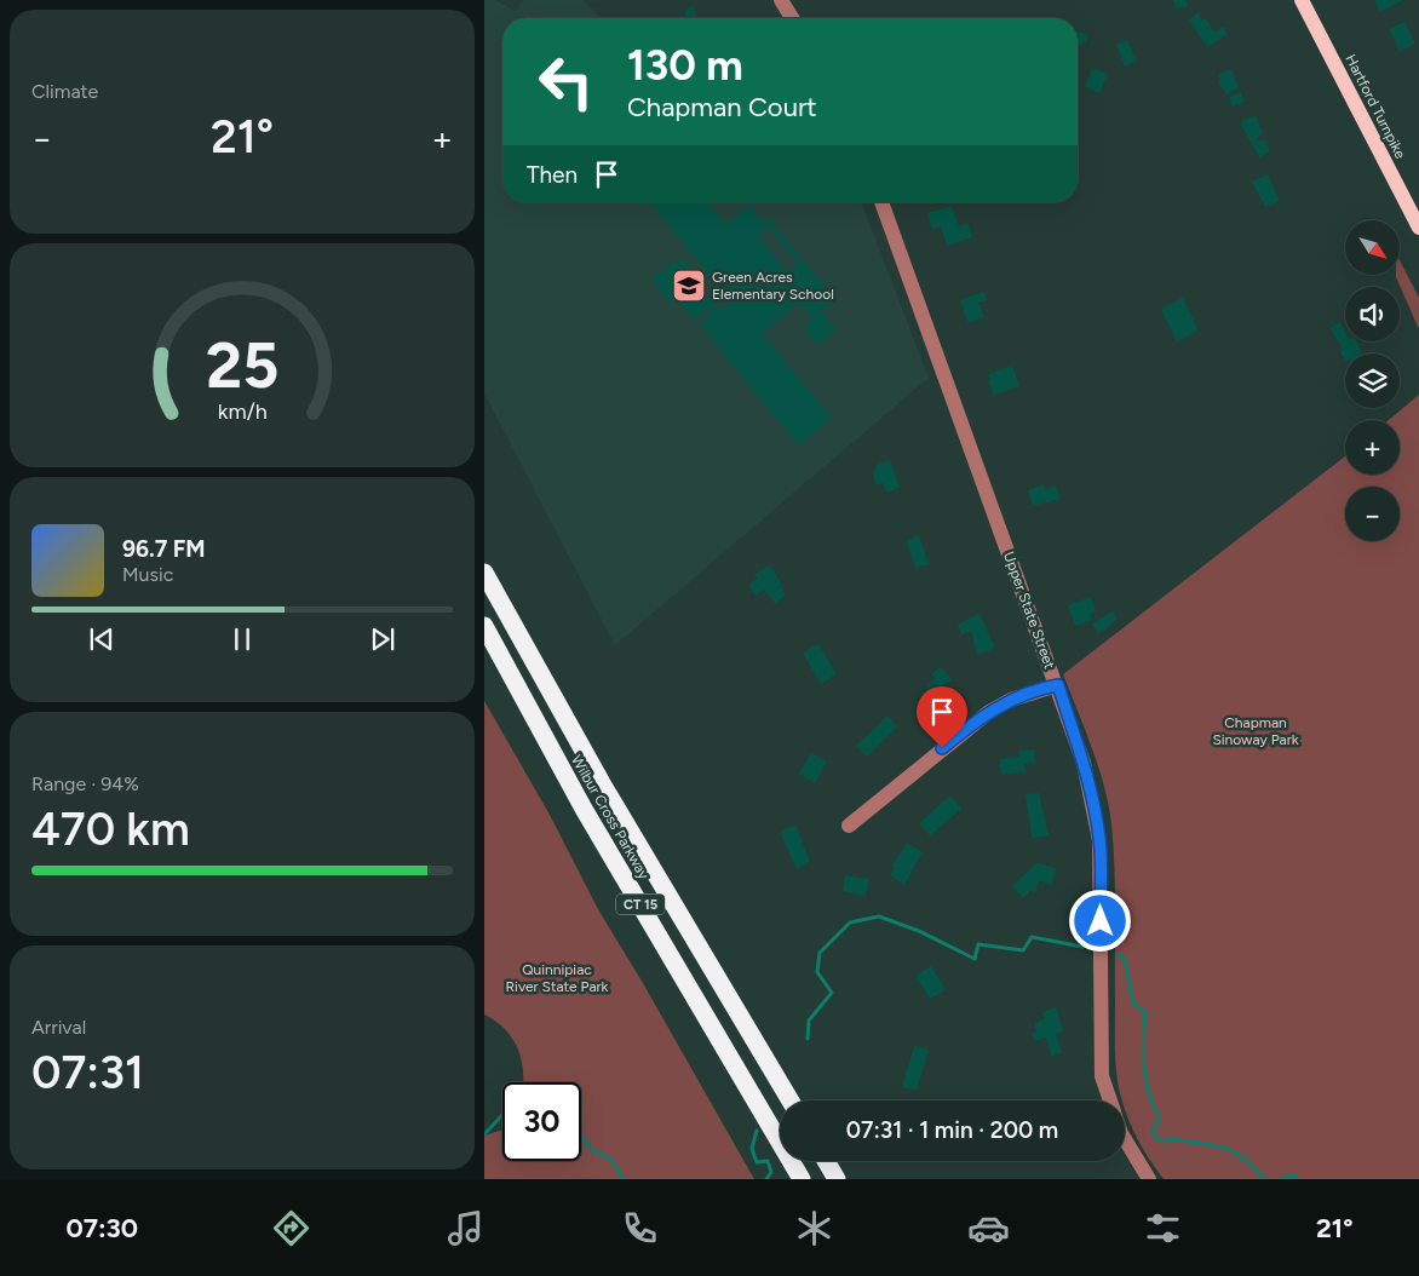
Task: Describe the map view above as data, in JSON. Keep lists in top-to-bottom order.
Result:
{
  "streets": {
    "highway": ["Wilbur Cross Parkway", "CT 15"],
    "main road": ["Hartford Turnpike"],
    "street": ["Upper State Street"]
  },
  "parks": ["Chapman Sinoway Park", "Quinnipiac River State Park"],
  "places": {
    "school or university": ["Green Acres Elementary School"]
  },
  "north": "bottom right",
  "page": {
    "tile": [
      "Climate",
      ["Range · 94%", "470 km"],
      ["Arrival", "07:31"]
    ],
    "turn": ["130 m", "Chapman Court"],
    "heat": ["−", "21°", "+"],
    "then": "Then",
    "map_buttons": ["+", "−"],
    "song": ["96.7 FM", "Music"],
    "limit": "30",
    "trip": "07:31 · 1 min · 200 m",
    "tabs": ["07:30", "21°"],
    "gauge": ["25", "km/h"]
  }
}
